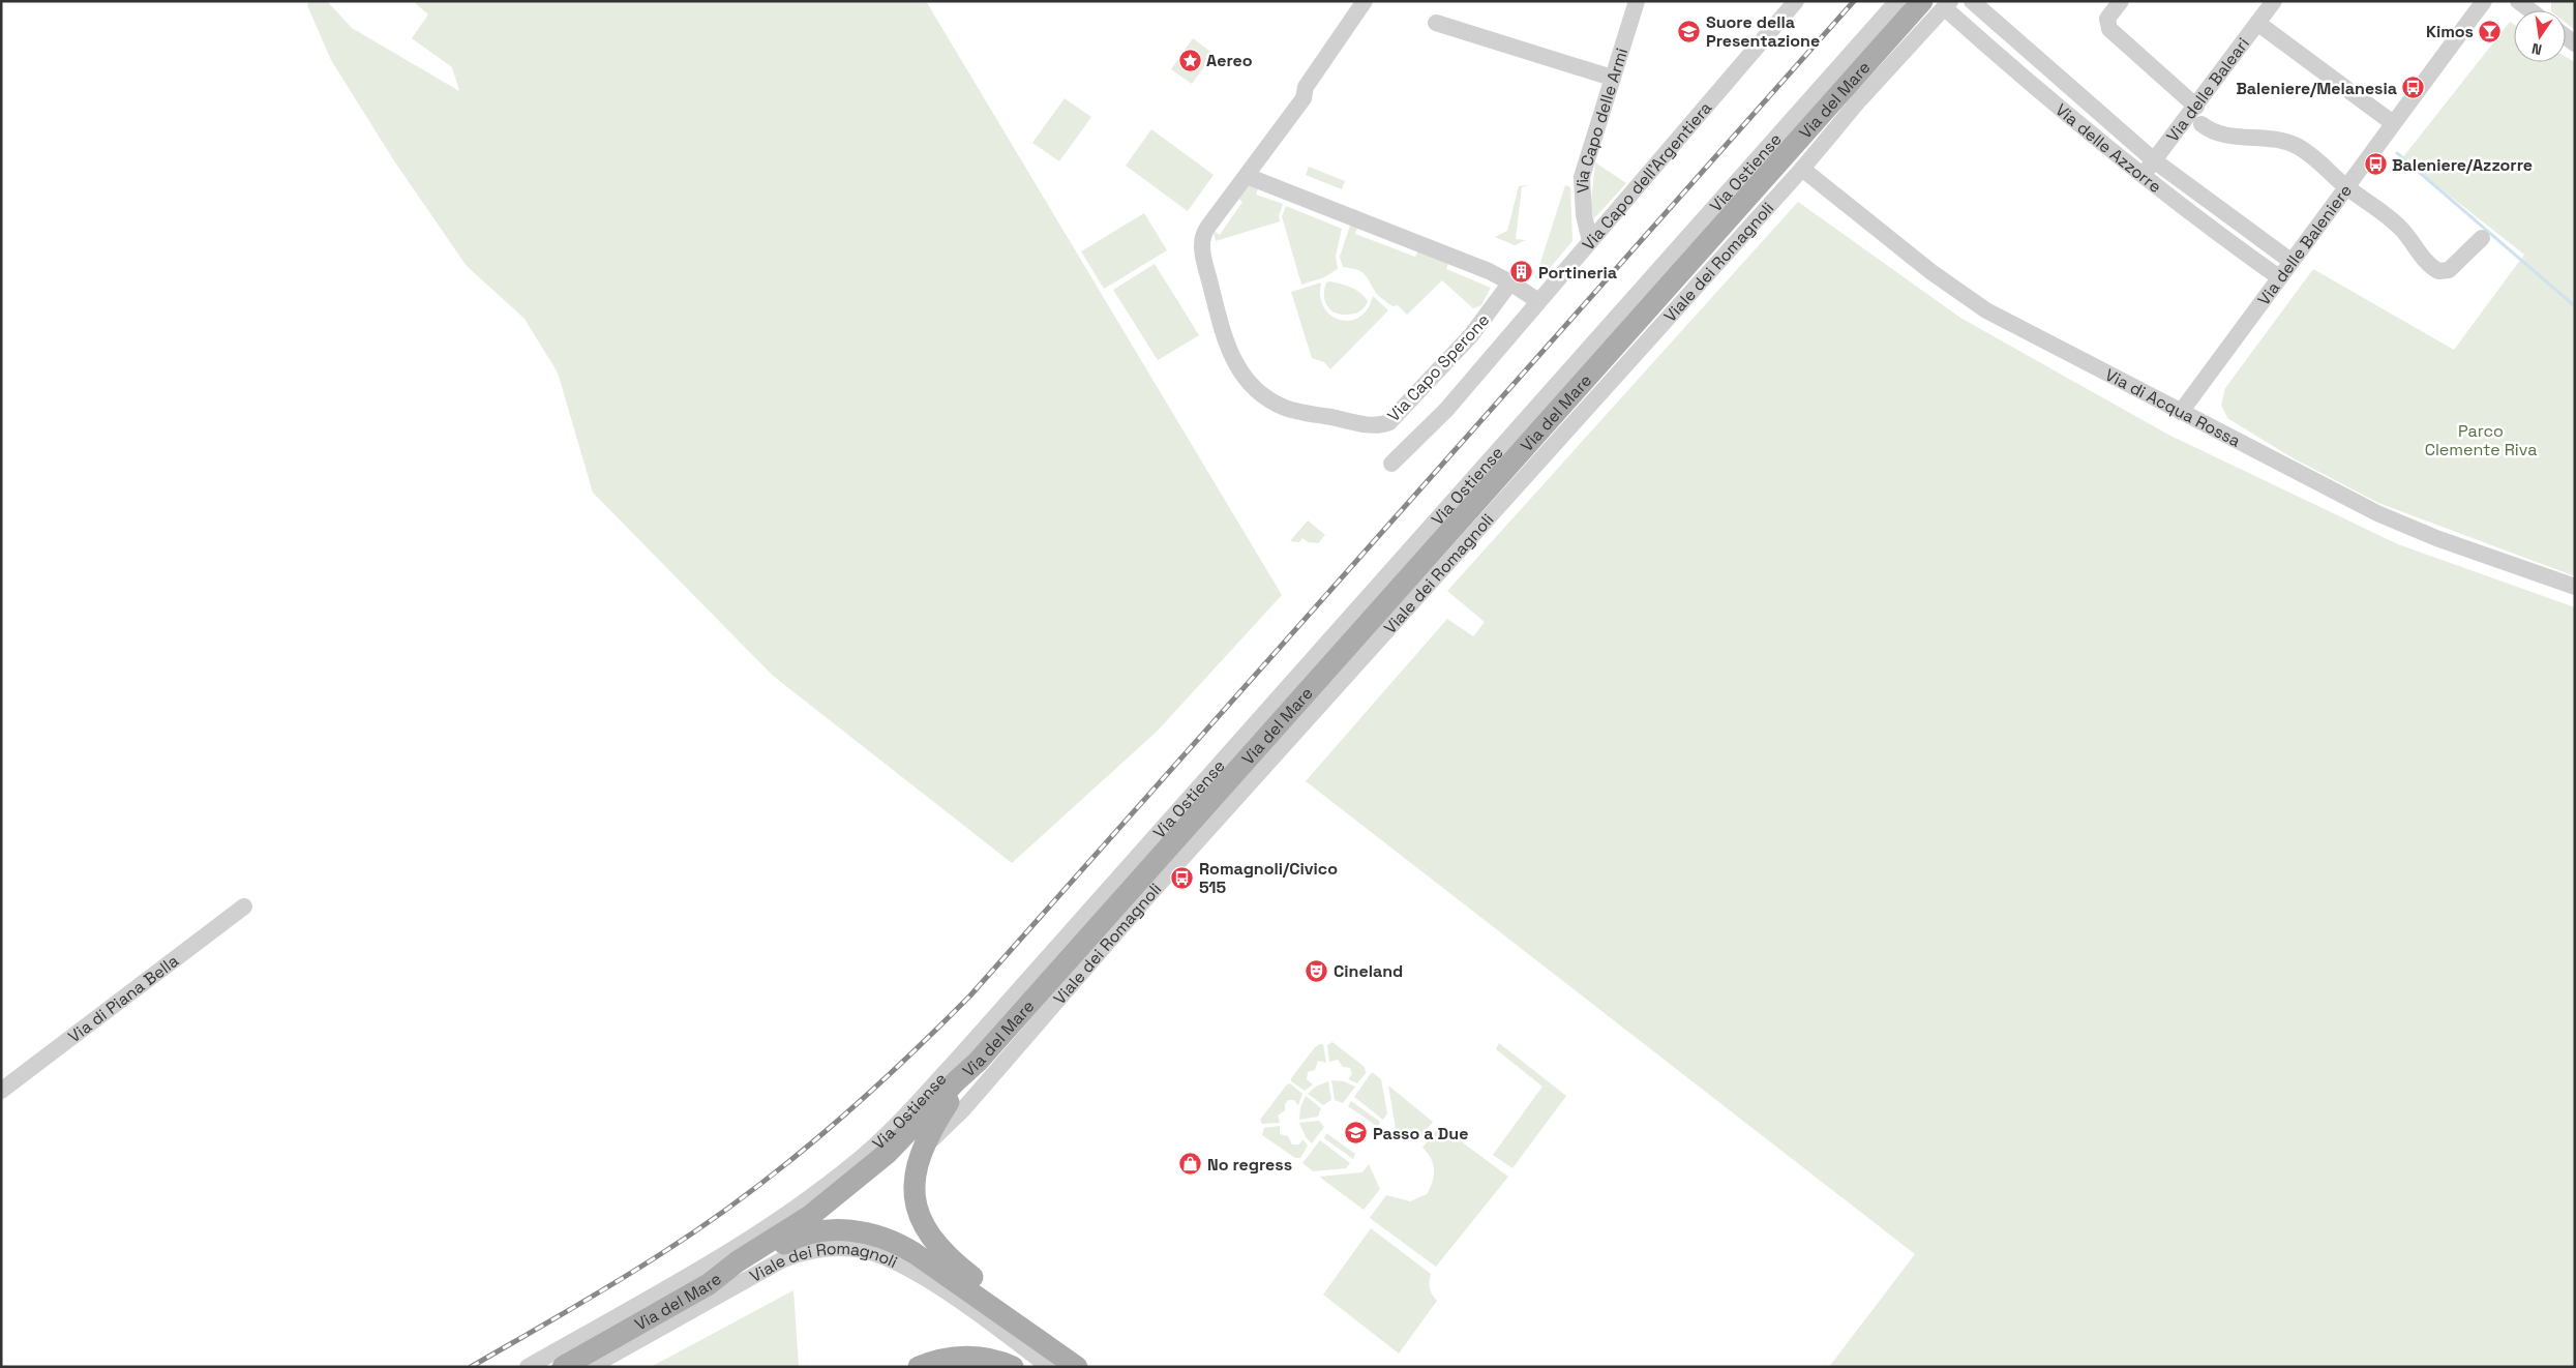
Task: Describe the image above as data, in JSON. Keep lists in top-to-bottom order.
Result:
{
  "streets": {
    "main road": ["Via del Mare", "Viale dei Romagnoli"],
    "street": [
      "Via delle Baleari",
      "Via Capo delle Armi",
      "Via delle Azzorre",
      "Via Ostiense",
      "Via Capo dell'Argentiera",
      "Via delle Baleniere",
      "Via Capo Sperone",
      "Via di Acqua Rossa",
      "Via di Piana Bella"
    ]
  },
  "crossings": [
    ["Via delle Baleari", "Via delle Azzorre"],
    ["Via del Mare", "Viale dei Romagnoli"],
    ["Via Capo delle Armi", "Via Capo dell'Argentiera"],
    ["Via delle Azzorre", "Via delle Baleniere"],
    ["Via delle Azzorre", "Viale dei Romagnoli"],
    ["Via delle Baleniere", "Via di Acqua Rossa"],
    ["Viale dei Romagnoli", "Via di Acqua Rossa"]
  ],
  "parks": ["Parco Clemente Riva"],
  "places": {
    "school or university": ["Suore della Presentazione", "Passo a Due"],
    "bar": ["Kimos"],
    "place": ["Aereo"],
    "bus stop": ["Baleniere/Melanesia", "Baleniere/Azzorre", "Romagnoli/Civico 515"],
    "building": ["Portineria"],
    "theatre": ["Cineland"],
    "shop": ["No regress"]
  },
  "north": "bottom"
}
